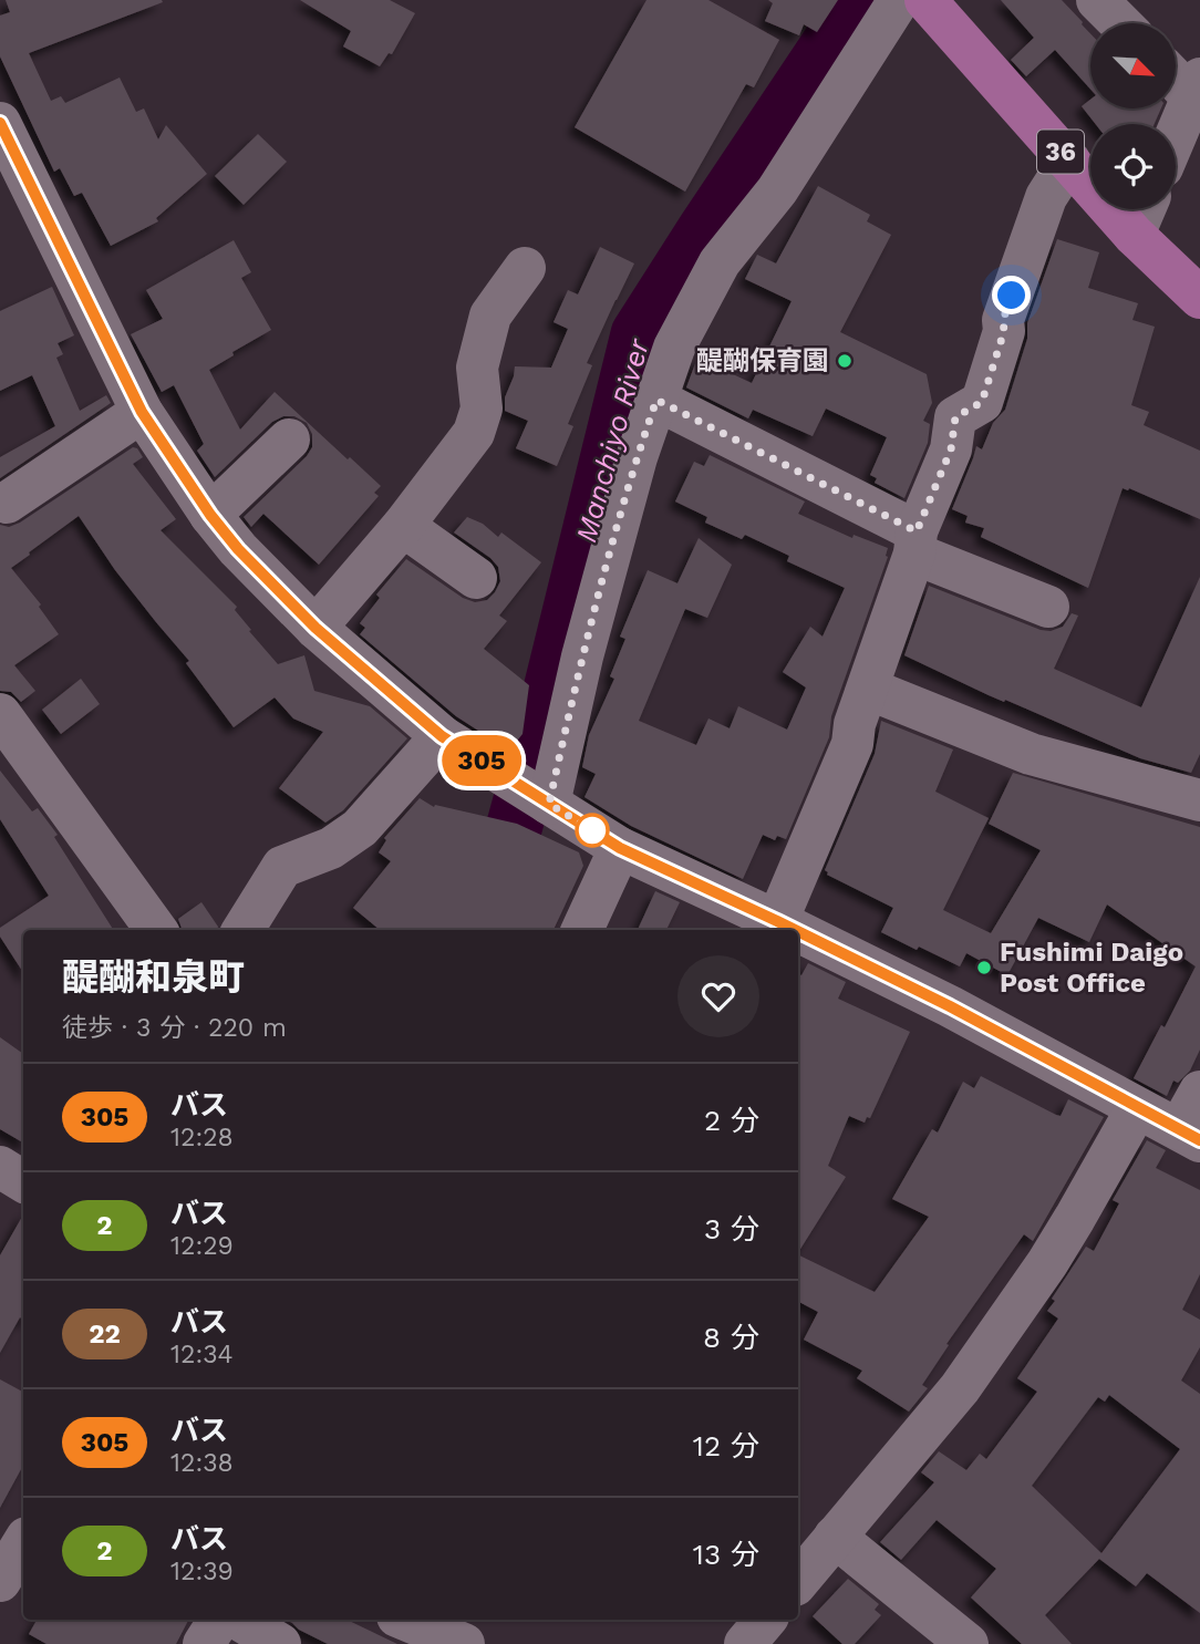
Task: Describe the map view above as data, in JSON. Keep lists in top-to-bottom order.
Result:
{
  "streets": {
    "main road": ["36"]
  },
  "water": ["Manchiyo River"],
  "places": ["醍醐保育園", "Fushimi Daigo Post Office"],
  "lines": ["bus line 305"],
  "north": "bottom right",
  "page": {
    "on_map": "305",
    "heading": ["醍醐和泉町", "徒歩 · 3 分 · 220 m"],
    "list": [
      {
        "mark": "305",
        "name": "バス",
        "note": "12:28",
        "value": "2 分"
      },
      {
        "mark": "2",
        "name": "バス",
        "note": "12:29",
        "value": "3 分"
      },
      {
        "mark": "22",
        "name": "バス",
        "note": "12:34",
        "value": "8 分"
      },
      {
        "mark": "305",
        "name": "バス",
        "note": "12:38",
        "value": "12 分"
      },
      {
        "mark": "2",
        "name": "バス",
        "note": "12:39",
        "value": "13 分"
      }
    ]
  }
}
